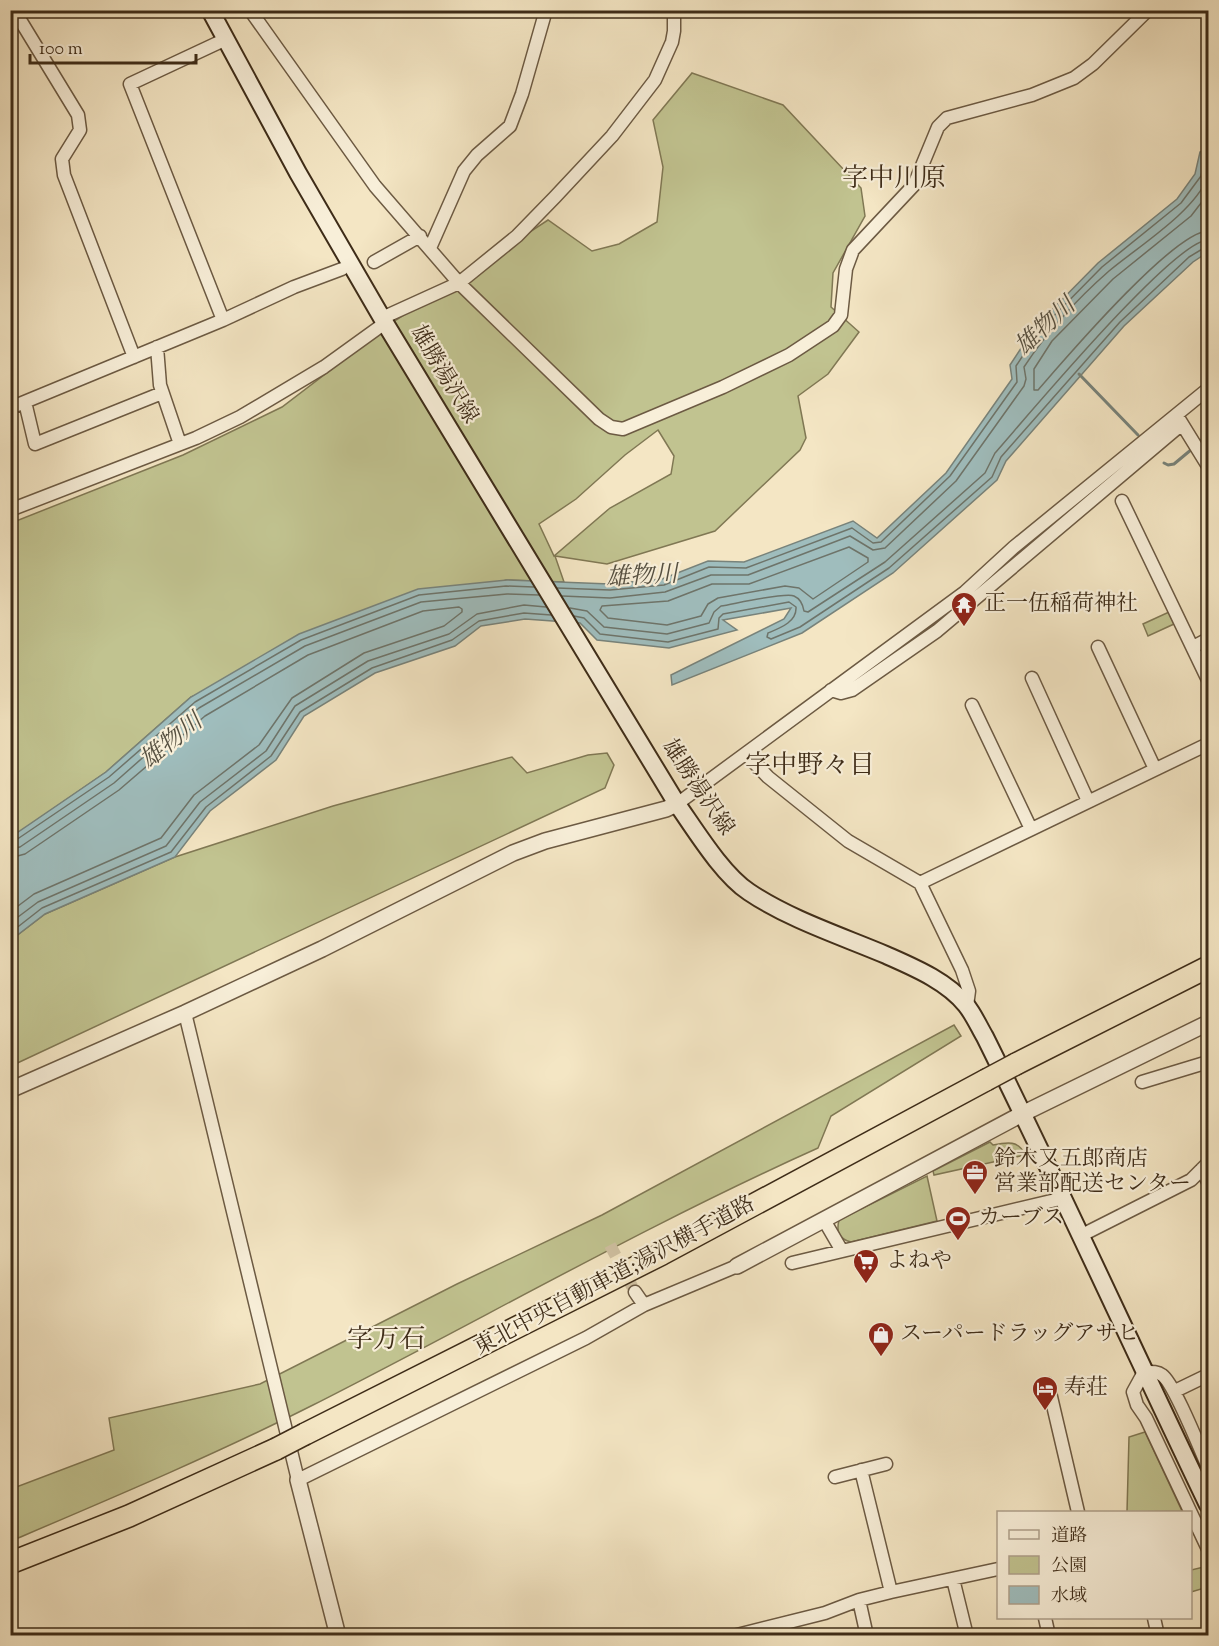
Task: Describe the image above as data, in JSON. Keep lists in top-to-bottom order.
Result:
{
  "streets": {
    "highway": ["東北中央自動車道;湯沢横手道路"],
    "main road": ["雄勝湯沢線"]
  },
  "districts": ["字中川原", "字中野々目", "字万石"],
  "water": ["雄物川"],
  "places": {
    "temple": ["正一伍稲荷神社"],
    "office": ["鈴木又五郎商店 営業部配送センター"],
    "sports": ["カーブス"],
    "supermarket": ["よねや"],
    "shop": ["スーパードラッグアサヒ"],
    "hotel": ["寿荘"]
  },
  "legend": ["道路", "公園", "水域"],
  "scale_bar": "100 m"
}
